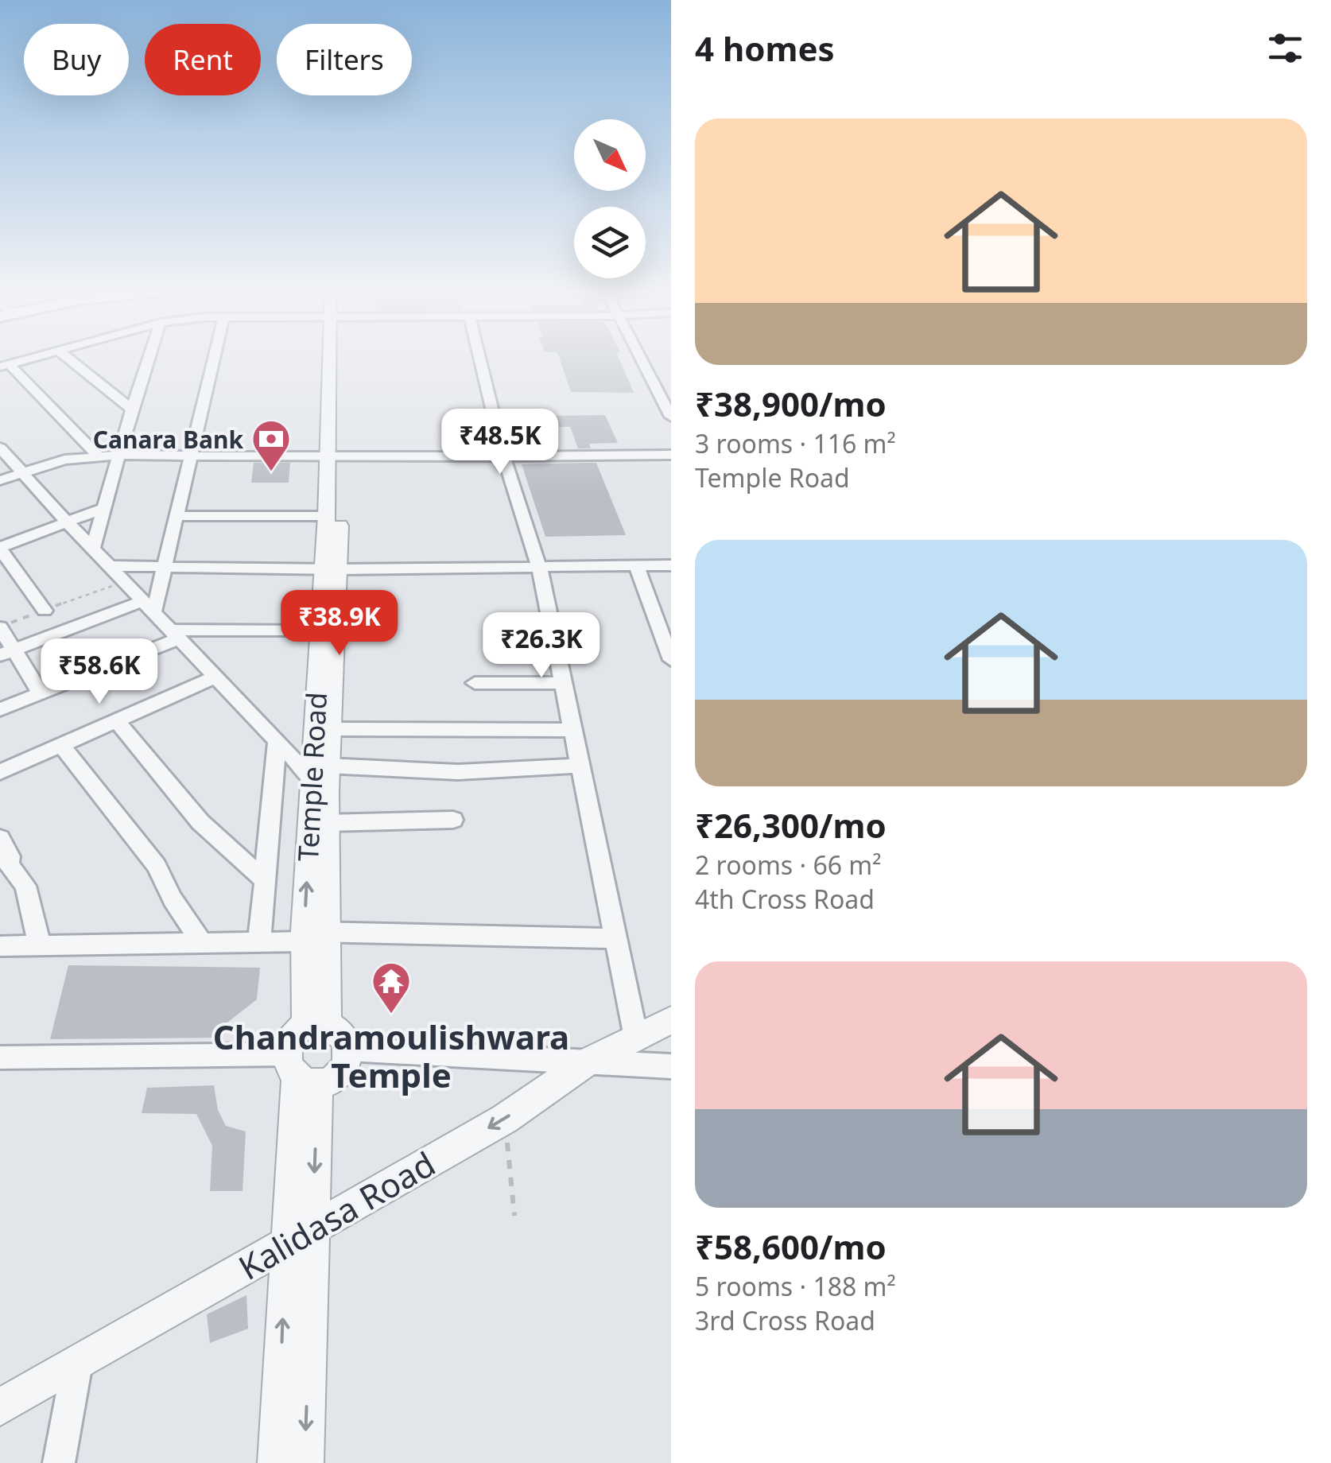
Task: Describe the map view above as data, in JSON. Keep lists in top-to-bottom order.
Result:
{
  "streets": {
    "street": ["Temple Road", "Kalidasa Road"]
  },
  "places": {
    "bank": ["Canara Bank"],
    "temple": ["Chandramoulishwara Temple"]
  },
  "north": "bottom right",
  "page": {
    "heading": "4 homes",
    "chip": ["Buy", "Rent", "Filters"],
    "list": [
      {
        "name": "₹38,900/mo",
        "note": "3 rooms · 116 m² · Temple Road"
      },
      {
        "name": "₹26,300/mo",
        "note": "2 rooms · 66 m² · 4th Cross Road"
      },
      {
        "name": "₹58,600/mo",
        "note": "5 rooms · 188 m² · 3rd Cross Road"
      }
    ],
    "price": [
      "₹48.5K",
      "₹38.9K",
      "₹26.3K",
      "₹58.6K"
    ]
  }
}
